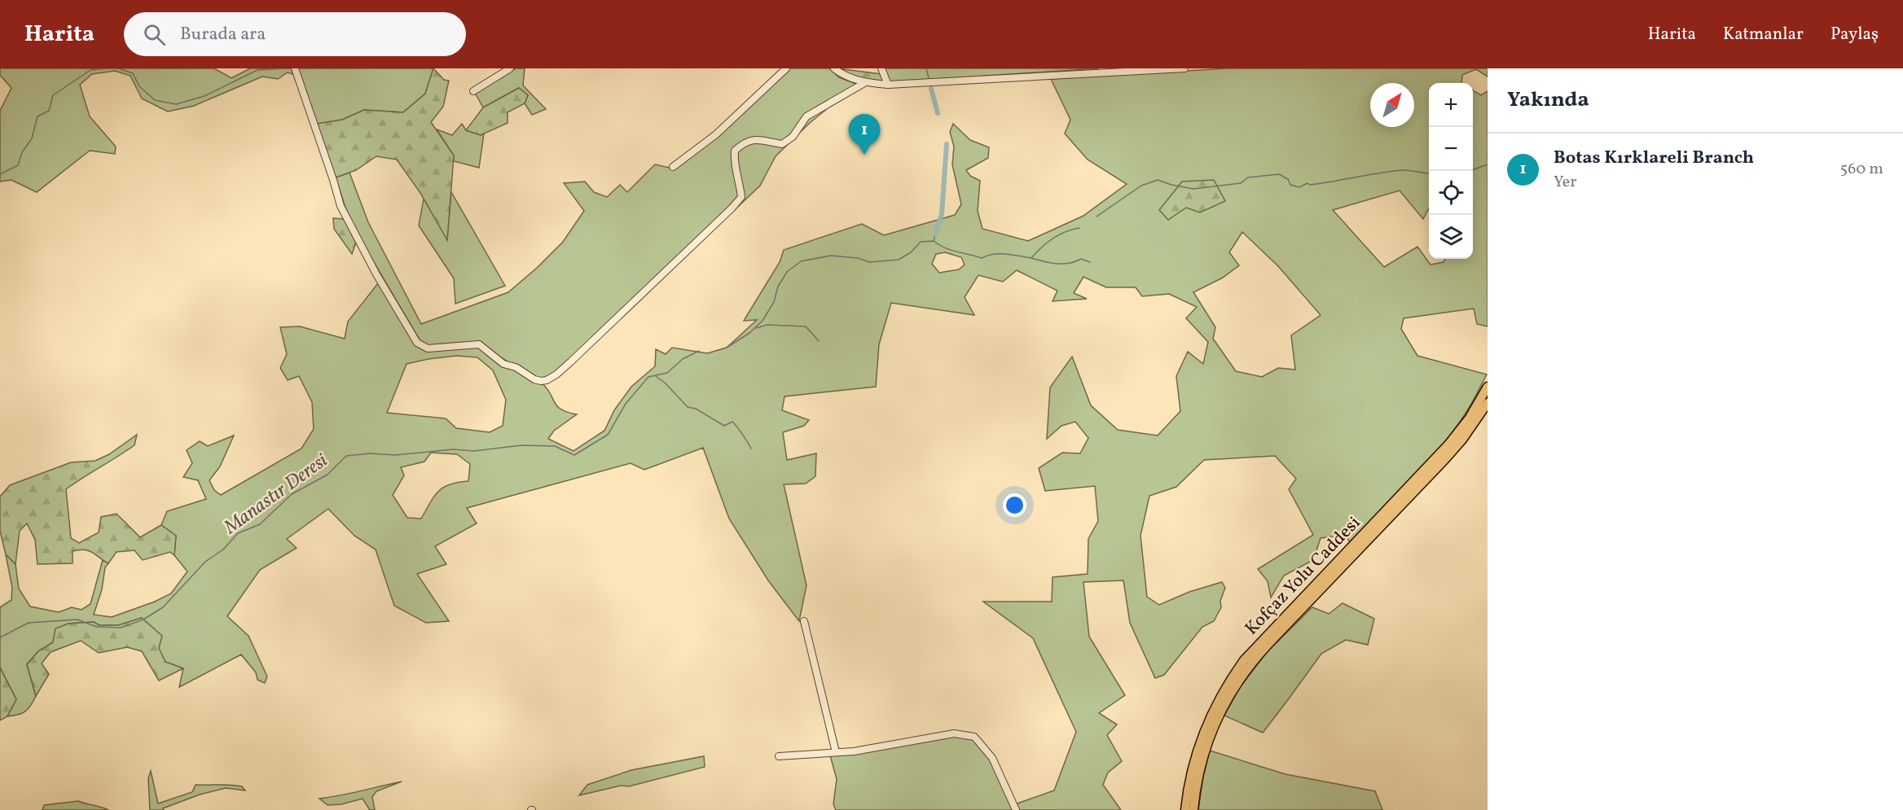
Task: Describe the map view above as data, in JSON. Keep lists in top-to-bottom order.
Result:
{
  "streets": {
    "main road": ["Kofçaz Yolu Caddesi"]
  },
  "water": ["Manastır Deresi"],
  "north": "top right",
  "page": {
    "header": "Harita",
    "search": "Burada ara",
    "nav": ["Harita", "Katmanlar", "Paylaş"],
    "heading": "Yakında",
    "map_buttons": ["+", "−"],
    "pins": "1",
    "list": [
      {
        "mark": "1",
        "name": "Botas Kırklareli Branch",
        "note": "Yer",
        "value": "560 m"
      }
    ]
  }
}
